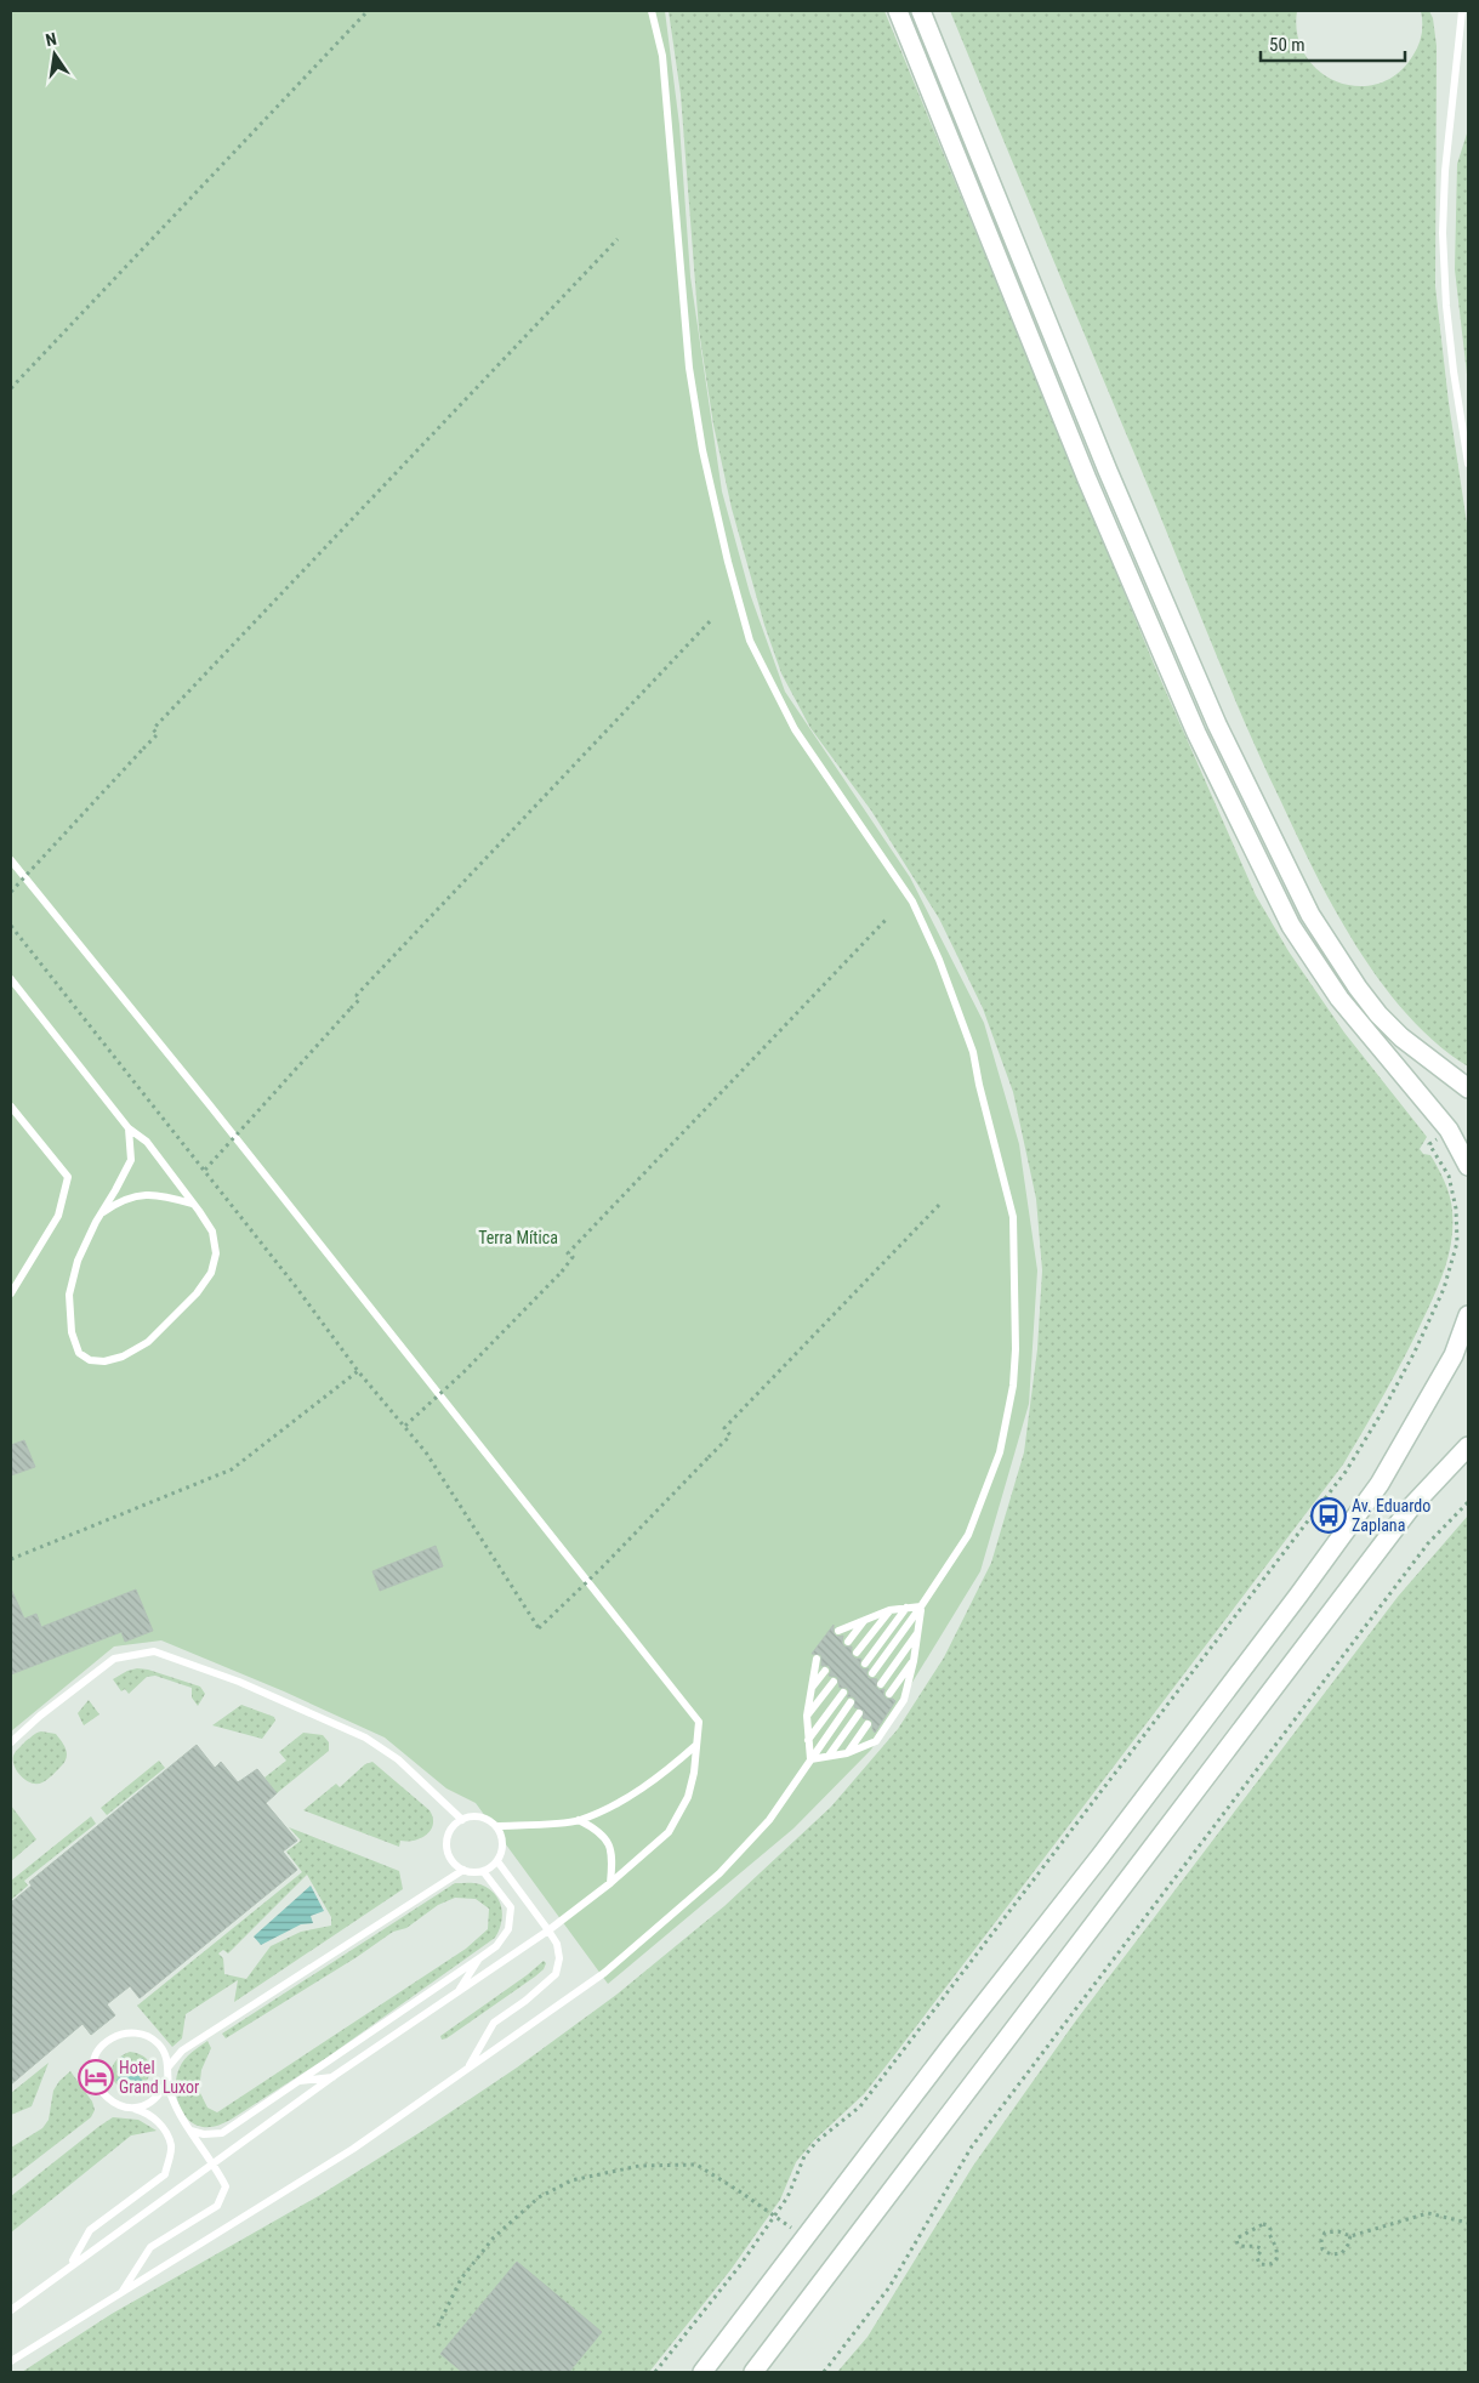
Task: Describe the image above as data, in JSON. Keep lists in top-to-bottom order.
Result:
{
  "parks": ["Terra Mítica"],
  "places": {
    "bus stop": ["Av. Eduardo Zaplana"],
    "hotel": ["Hotel Grand Luxor"]
  },
  "scale_bar": "50 m",
  "north": "top"
}
